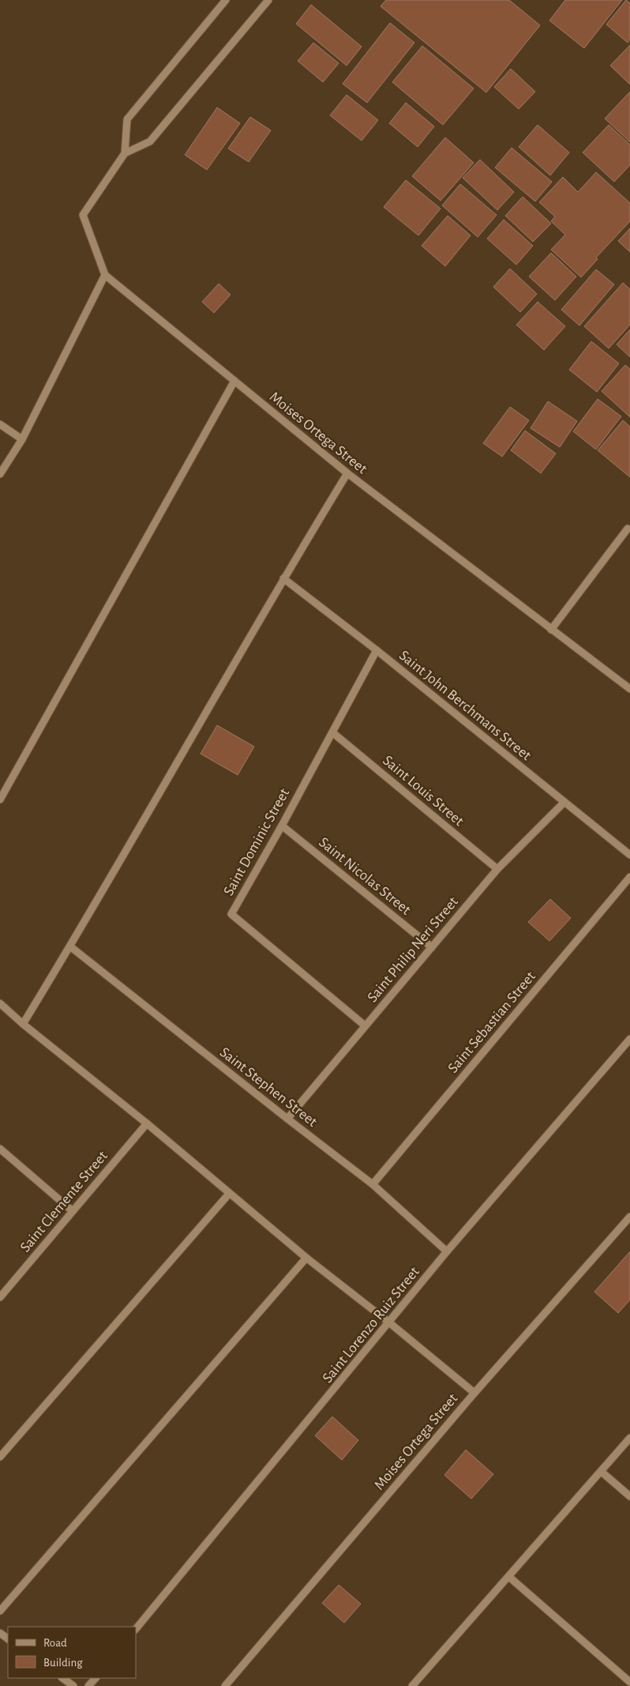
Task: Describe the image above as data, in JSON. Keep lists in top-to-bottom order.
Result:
{
  "streets": {
    "street": [
      "Moises Ortega Street",
      "Saint John Berchmans Street",
      "Saint Louis Street",
      "Saint Dominic Street",
      "Saint Nicolas Street",
      "Saint Philip Neri Street",
      "Saint Sebastian Street",
      "Saint Stephen Street",
      "Saint Clemente Street",
      "Saint Lorenzo Ruiz Street"
    ]
  },
  "crossings": [
    ["Saint John Berchmans Street", "Saint Dominic Street"],
    ["Saint John Berchmans Street", "Saint Philip Neri Street"],
    ["Saint Louis Street", "Saint Dominic Street"],
    ["Saint Louis Street", "Saint Philip Neri Street"],
    ["Saint Dominic Street", "Saint Nicolas Street"],
    ["Saint Dominic Street", "Saint Philip Neri Street"],
    ["Saint Nicolas Street", "Saint Philip Neri Street"],
    ["Saint Philip Neri Street", "Saint Stephen Street"],
    ["Saint Sebastian Street", "Saint Stephen Street"],
    ["Saint Stephen Street", "Saint Lorenzo Ruiz Street"]
  ],
  "legend": ["Road", "Building"]
}
